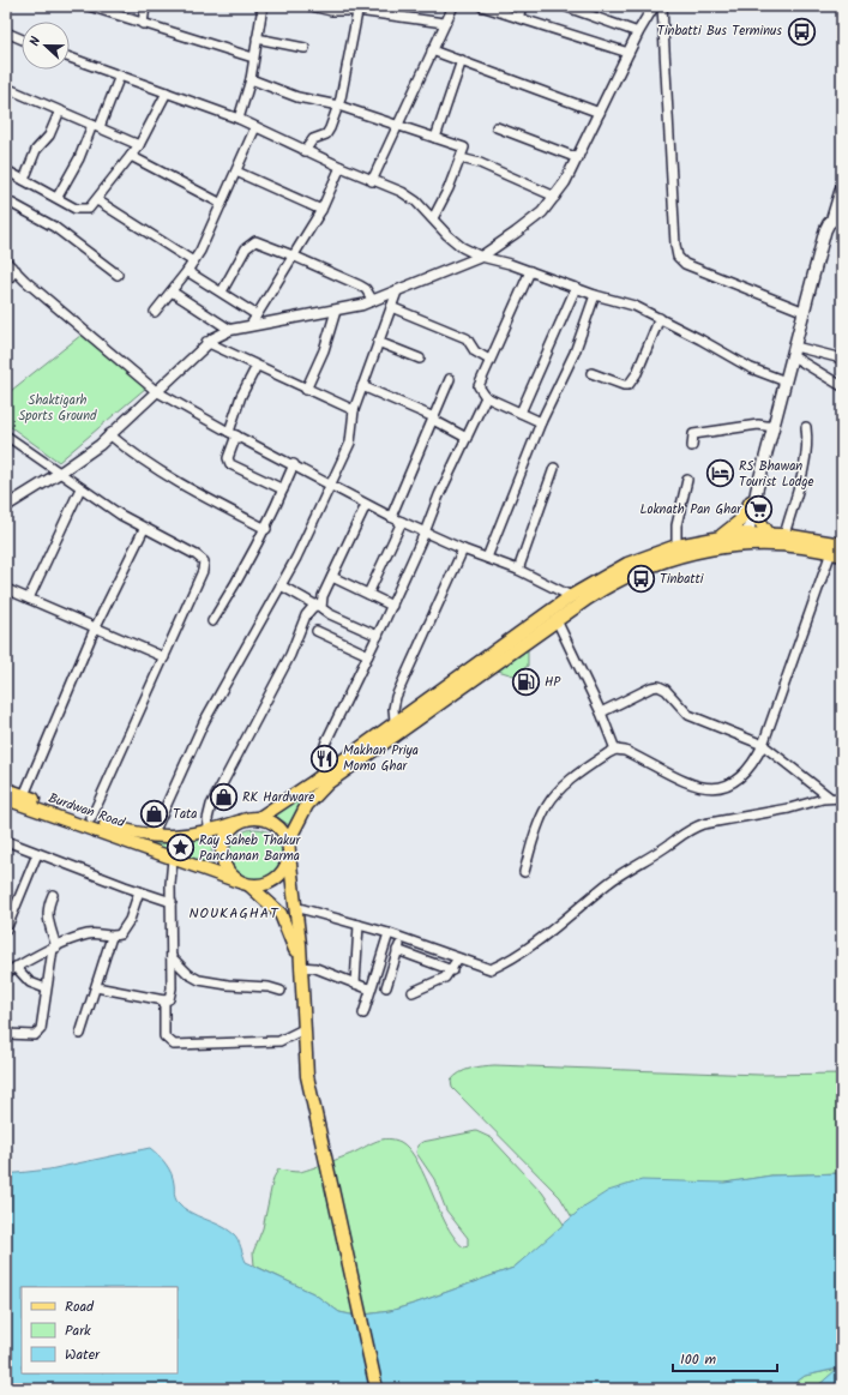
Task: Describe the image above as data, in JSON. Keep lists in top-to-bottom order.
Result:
{
  "streets": {
    "main road": ["Burdwan Road"]
  },
  "districts": ["NOUKAGHAT"],
  "parks": ["Shaktigarh Sports Ground"],
  "places": {
    "bus stop": ["Tinbatti Bus Terminus", "Tinbatti"],
    "hotel": ["RS Bhawan Tourist Lodge"],
    "supermarket": ["Loknath Pan Ghar"],
    "fuel station": ["HP"],
    "restaurant": ["Makhan Priya Momo Ghar"],
    "shop": ["RK Hardware", "Tata"],
    "place": ["Ray Saheb Thakur Panchanan Barma"]
  },
  "legend": ["Road", "Park", "Water"],
  "scale_bar": "100 m",
  "north": "left"
}
